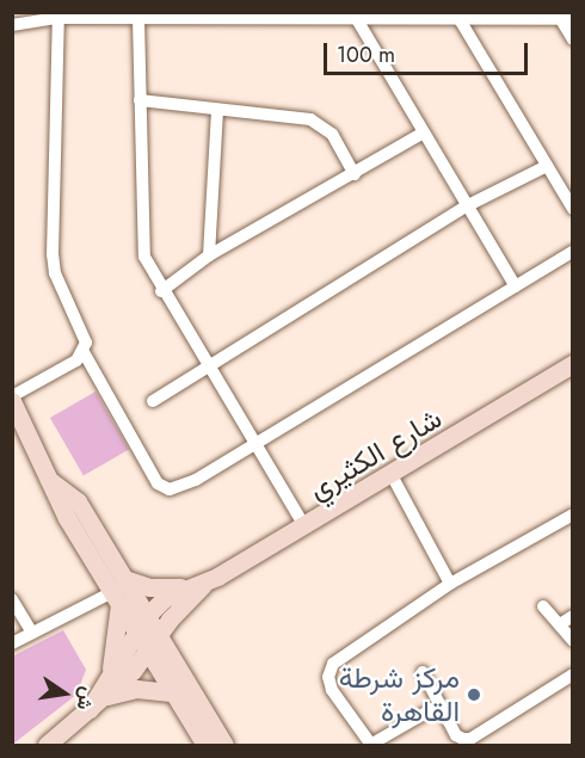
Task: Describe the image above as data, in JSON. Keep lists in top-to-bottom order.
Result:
{
  "streets": {
    "main road": ["شارع الكثيري"]
  },
  "places": ["مركز شرطة القاهرة"],
  "scale_bar": "100 m",
  "north": "right"
}
